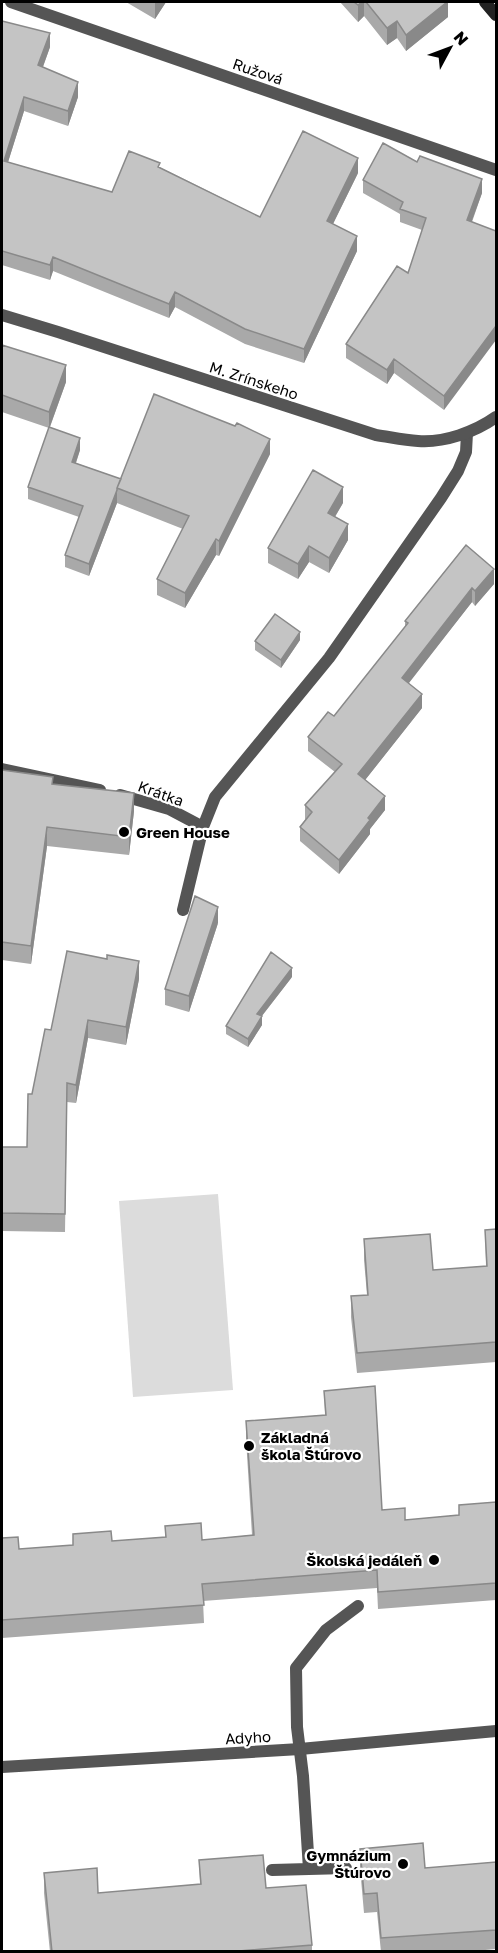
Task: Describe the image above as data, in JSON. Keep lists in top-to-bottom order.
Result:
{
  "streets": {
    "street": [
      "Ružová",
      "M. Zrínskeho",
      "Krátka",
      "Adyho"
    ]
  },
  "places": [
    "Green House",
    "Základná škola Štúrovo",
    "Školská jedáleň",
    "Gymnázium Štúrovo"
  ],
  "north": "top right"
}
